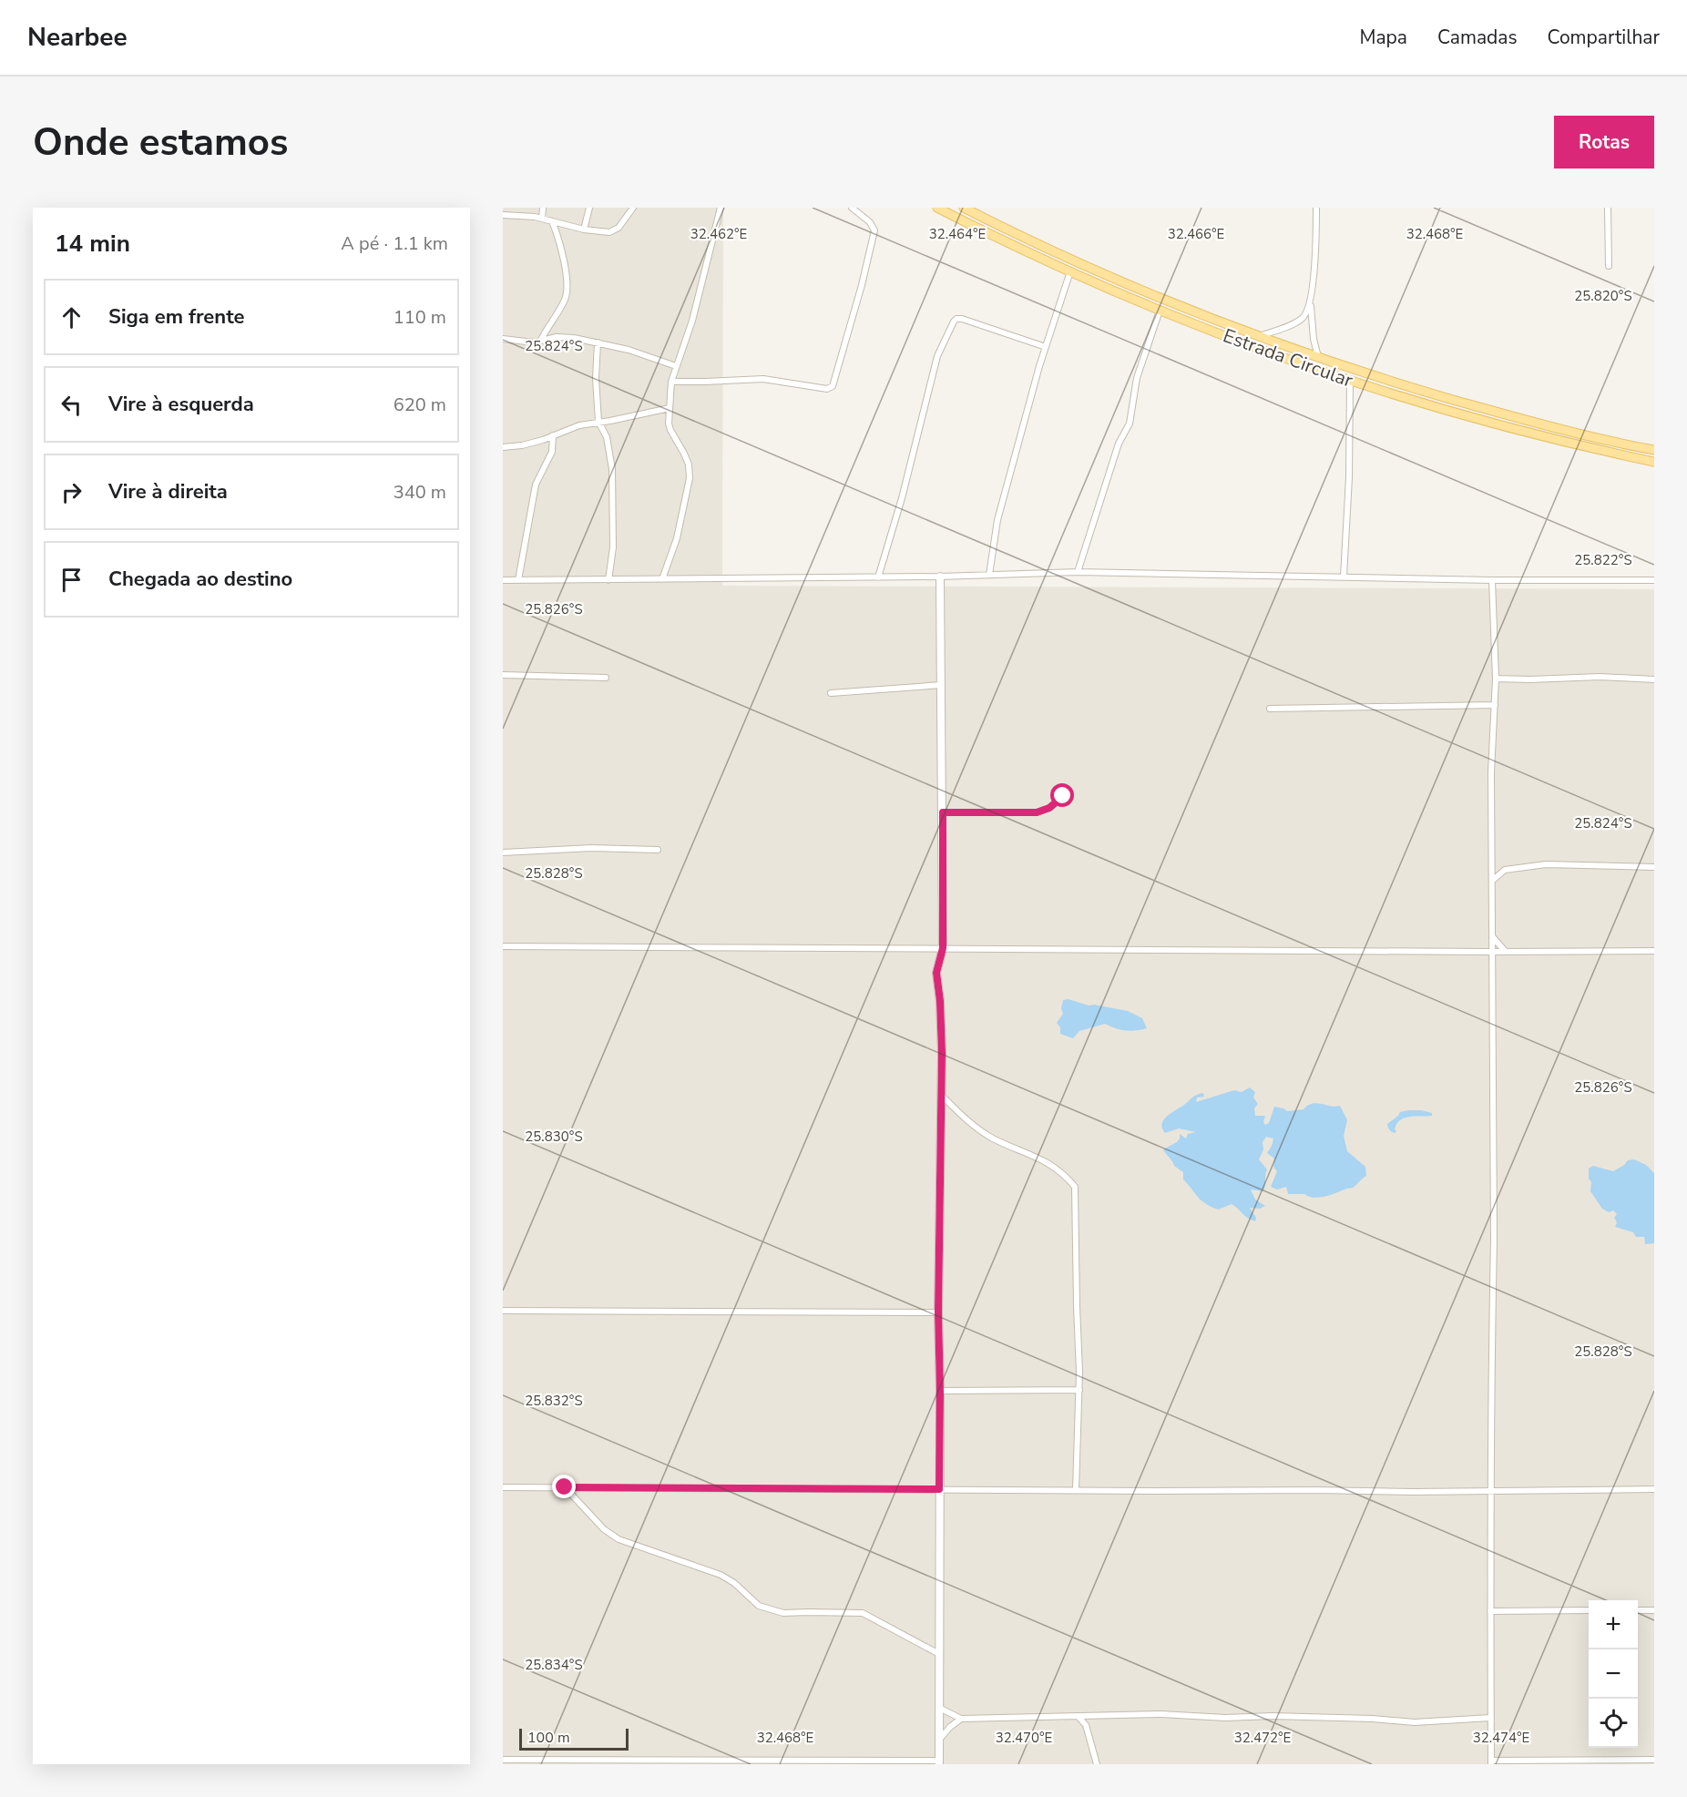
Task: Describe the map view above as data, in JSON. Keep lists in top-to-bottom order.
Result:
{
  "streets": {
    "main road": ["Estrada Circular"]
  },
  "scale_bar": "100 m",
  "page": {
    "header": "Nearbee",
    "nav": ["Mapa", "Camadas", "Compartilhar"],
    "buttons": "Rotas",
    "title": "Onde estamos",
    "heading": ["14 min", "A pé · 1.1 km"],
    "list": [
      ["Siga em frente", "110 m"],
      ["Vire à esquerda", "620 m"],
      ["Vire à direita", "340 m"],
      "Chegada ao destino"
    ],
    "map_buttons": ["+", "−"],
    "scale": "100 m"
  },
  "coordinates": [
    "32.462°E",
    "32.464°E",
    "32.466°E",
    "32.468°E",
    "25.820°S",
    "25.824°S",
    "25.822°S",
    "25.826°S",
    "25.828°S",
    "25.830°S",
    "25.832°S",
    "25.834°S",
    "32.470°E",
    "32.472°E",
    "32.474°E"
  ]
}
